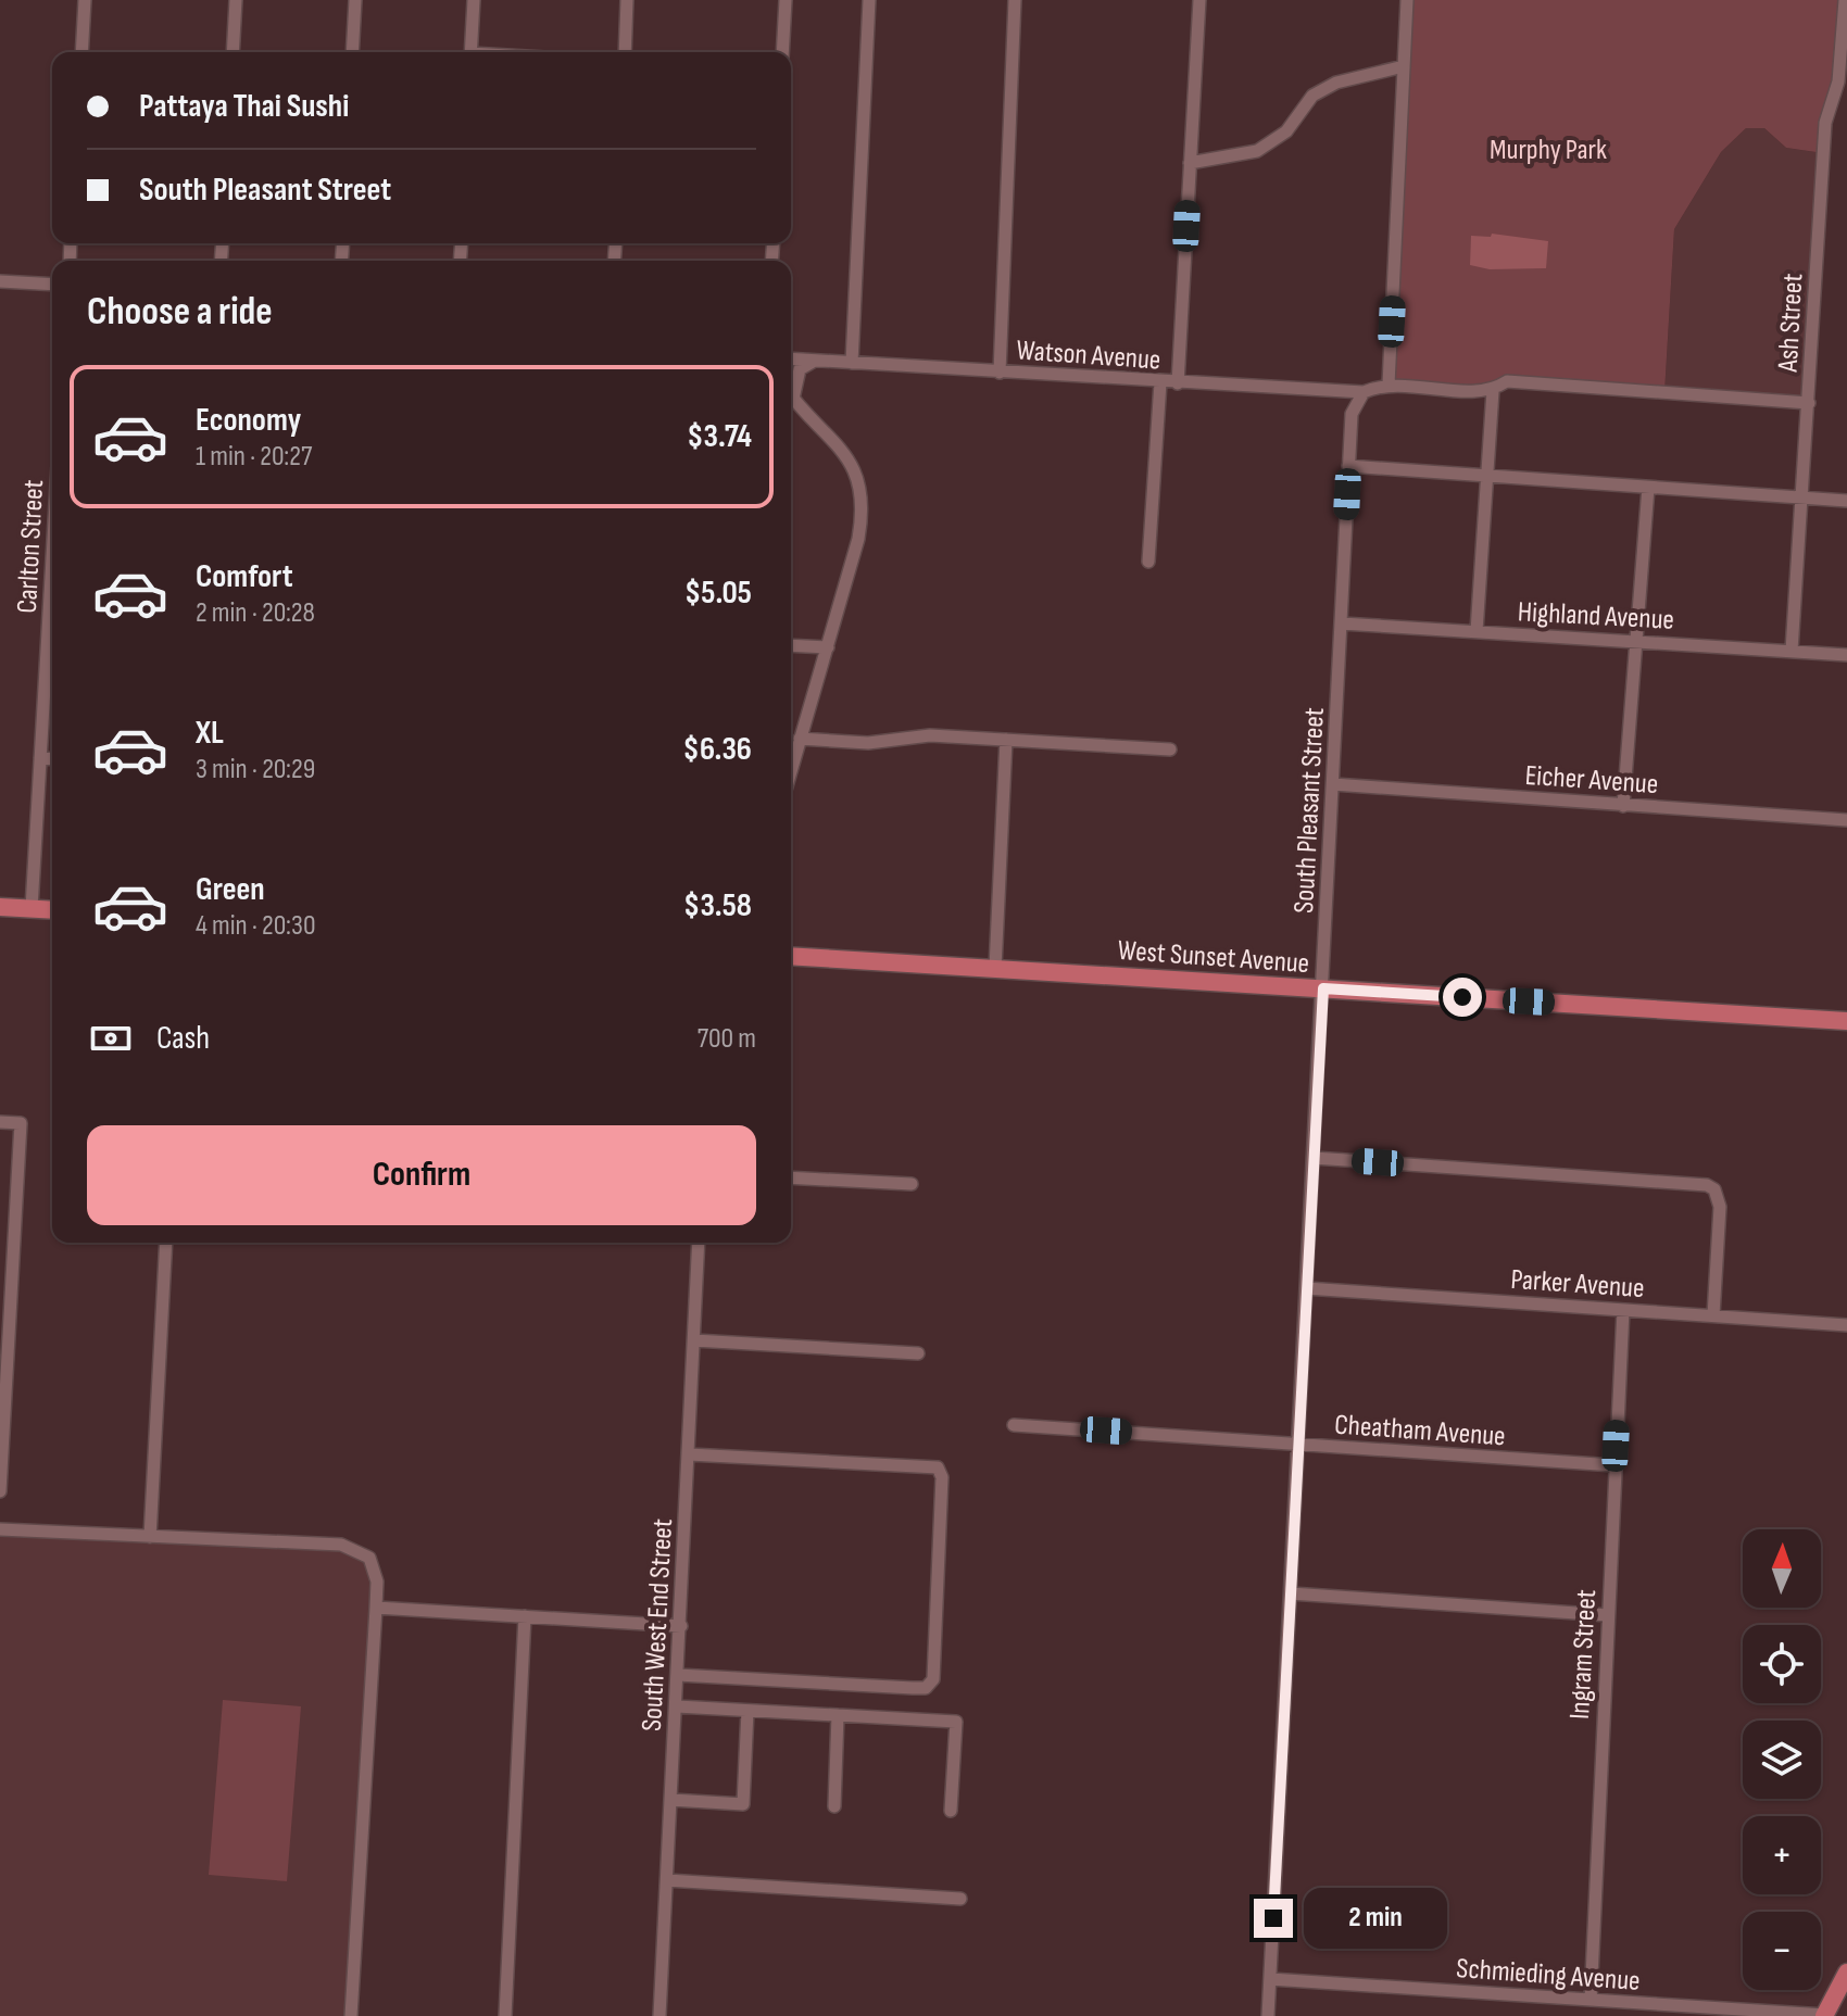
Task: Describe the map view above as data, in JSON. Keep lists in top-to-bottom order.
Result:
{
  "streets": {
    "highway": ["West Sunset Avenue"],
    "street": [
      "Ash Street",
      "Watson Avenue",
      "Carlton Street",
      "Highland Avenue",
      "Eicher Avenue",
      "South Pleasant Street",
      "Parker Avenue",
      "Cheatham Avenue",
      "South West End Street",
      "Ingram Street",
      "Schmieding Avenue"
    ]
  },
  "crossings": [
    ["Ash Street", "Highland Avenue"],
    ["Watson Avenue", "South Pleasant Street"],
    ["Highland Avenue", "South Pleasant Street"],
    ["Eicher Avenue", "South Pleasant Street"],
    ["South Pleasant Street", "West Sunset Avenue"],
    ["South Pleasant Street", "Parker Avenue"],
    ["South Pleasant Street", "Cheatham Avenue"],
    ["South Pleasant Street", "Schmieding Avenue"],
    ["Parker Avenue", "Ingram Street"],
    ["Cheatham Avenue", "Ingram Street"],
    ["Ingram Street", "Schmieding Avenue"]
  ],
  "parks": ["Murphy Park"],
  "north": "top",
  "page": {
    "banner": ["Pattaya Thai Sushi", "South Pleasant Street"],
    "heading": "Choose a ride",
    "list": [
      {
        "name": "Economy",
        "note": "1 min · 20:27",
        "value": "$3.74"
      },
      {
        "name": "Comfort",
        "note": "2 min · 20:28",
        "value": "$5.05"
      },
      {
        "name": "XL",
        "note": "3 min · 20:29",
        "value": "$6.36"
      },
      {
        "name": "Green",
        "note": "4 min · 20:30",
        "value": "$3.58"
      }
    ],
    "pay": ["Cash", "700 m"],
    "buttons": "Confirm",
    "map_buttons": ["+", "−"],
    "bubble": "2 min"
  }
}
